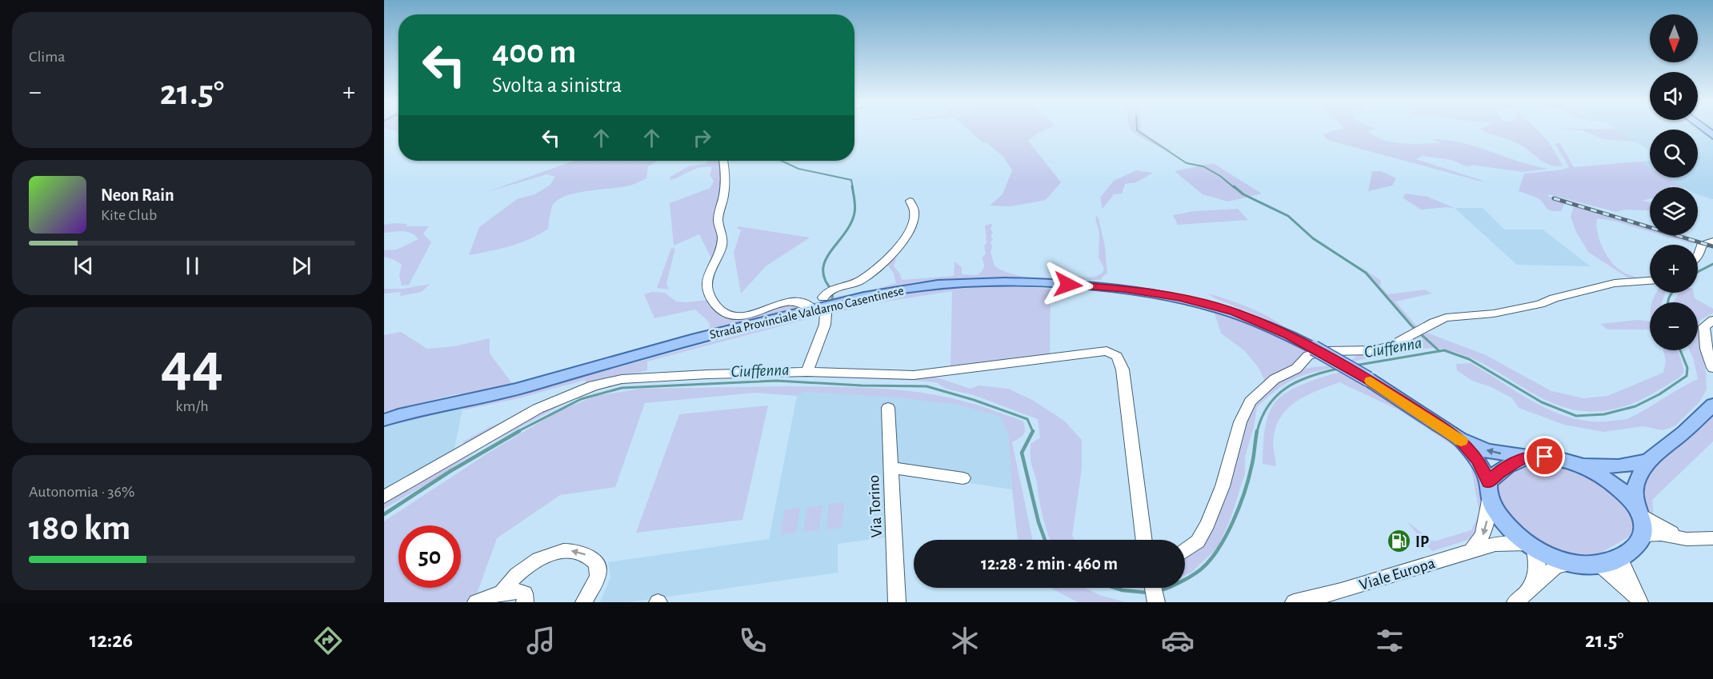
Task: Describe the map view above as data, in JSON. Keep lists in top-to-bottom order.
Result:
{
  "streets": {
    "main road": ["Strada Provinciale Valdarno Casentinese"],
    "street": ["Via Torino", "Viale Europa"]
  },
  "crossings": [
    ["Strada Provinciale Valdarno Casentinese", "Viale Europa"]
  ],
  "water": ["Ciuffenna"],
  "places": {
    "fuel station": ["IP"]
  },
  "north": "bottom",
  "page": {
    "tile": [
      "Clima",
      ["44", "km/h"],
      ["Autonomia · 36%", "180 km"]
    ],
    "map_buttons": ["+", "−"],
    "turn": ["400 m", "Svolta a sinistra"],
    "heat": ["−", "21.5°", "+"],
    "song": ["Neon Rain", "Kite Club"],
    "limit": "50",
    "trip": "12:28 · 2 min · 460 m",
    "tabs": ["12:26", "21.5°"]
  }
}
